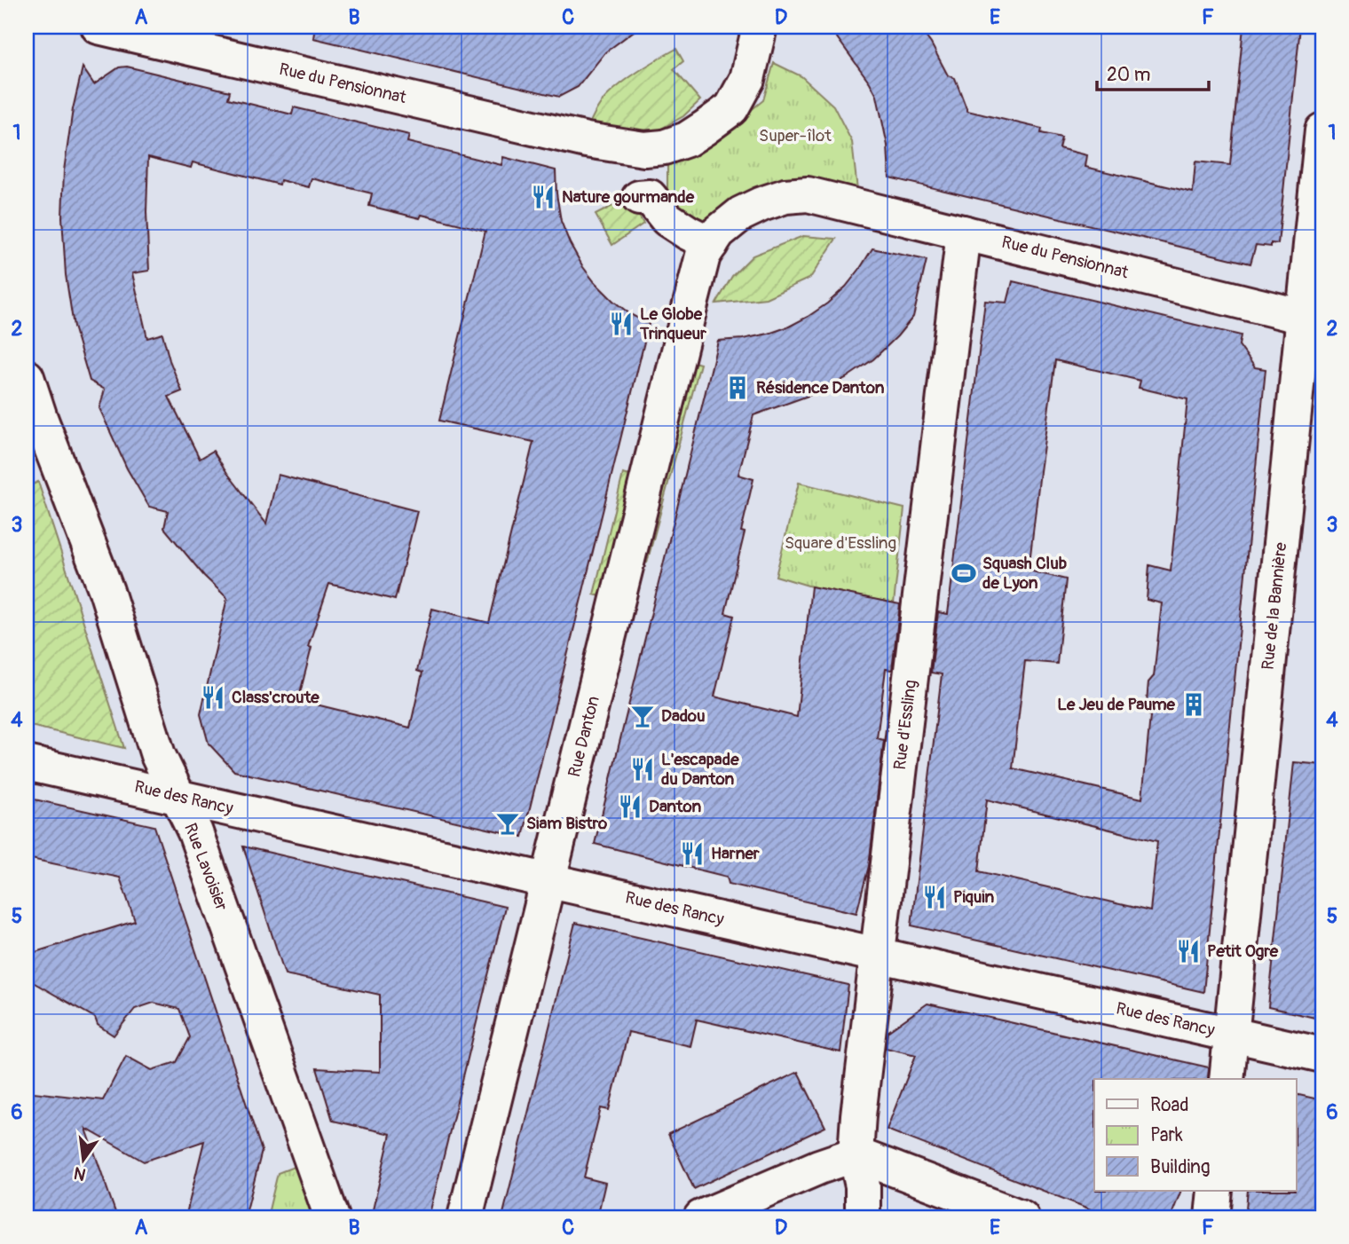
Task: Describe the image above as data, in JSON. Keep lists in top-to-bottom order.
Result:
{
  "streets": {
    "street": [
      "Rue du Pensionnat",
      "Rue de la Bannière",
      "Rue d'Essling",
      "Rue Danton",
      "Rue des Rancy",
      "Rue Lavoisier"
    ]
  },
  "crossings": [
    ["Rue du Pensionnat", "Rue de la Bannière"],
    ["Rue du Pensionnat", "Rue d'Essling"],
    ["Rue du Pensionnat", "Rue Danton"],
    ["Rue de la Bannière", "Rue des Rancy"],
    ["Rue d'Essling", "Rue des Rancy"],
    ["Rue Danton", "Rue des Rancy"],
    ["Rue des Rancy", "Rue Lavoisier"]
  ],
  "parks": ["Super-îlot", "Square d'Essling"],
  "places": {
    "restaurant": [
      "Nature gourmande",
      "Le Globe Trinqueur",
      "Class'croute",
      "L'escapade du Danton",
      "Danton",
      "Harner",
      "Piquin",
      "Petit Ogre"
    ],
    "building": ["Résidence Danton", "Le Jeu de Paume"],
    "sports": ["Squash Club de Lyon"],
    "bar": ["Dadou", "Siam Bistro"]
  },
  "legend": ["Road", "Park", "Building"],
  "scale_bar": "20 m",
  "north": "bottom",
  "grid": {
    "columns": [
      "A",
      "B",
      "C",
      "D",
      "E",
      "F"
    ],
    "rows": [
      "1",
      "2",
      "3",
      "4",
      "5",
      "6"
    ]
  }
}
